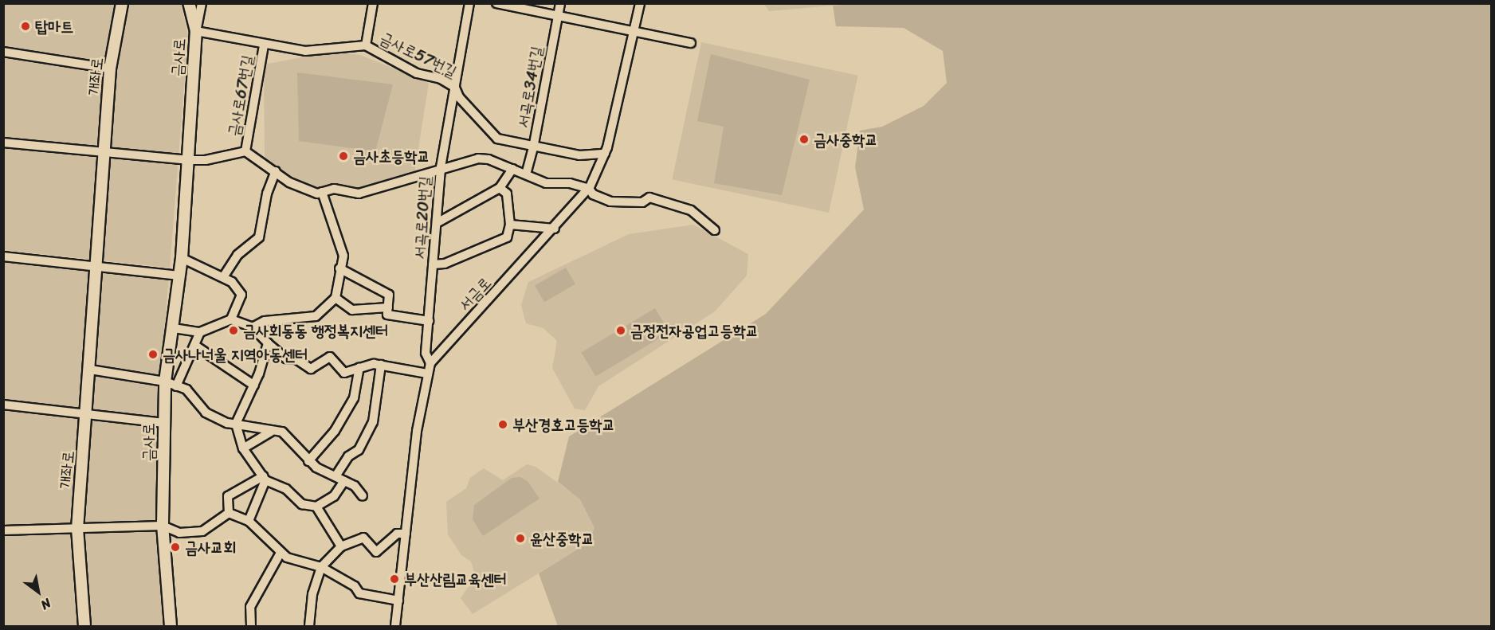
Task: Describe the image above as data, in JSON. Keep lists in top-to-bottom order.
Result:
{
  "streets": {
    "main road": ["금사로", "개좌로"],
    "street": [
      "금사로57번길",
      "서곡로34번길",
      "금사로67번길",
      "서곡로20번길",
      "서금로"
    ]
  },
  "crossings": [
    ["금사로57번길", "금사로"],
    ["금사로57번길", "서곡로34번길"],
    ["금사로57번길", "금사로67번길"],
    ["금사로57번길", "서곡로20번길"],
    ["금사로57번길", "서금로"],
    ["금사로", "금사로67번길"],
    ["서곡로34번길", "금사로67번길"],
    ["금사로67번길", "서곡로20번길"],
    ["금사로67번길", "서금로"],
    ["서곡로20번길", "서금로"]
  ],
  "places": [
    "탑마트",
    "금사중학교",
    "금사초등학교",
    "금사회동동 행정복지센터",
    "금정전자공업고등학교",
    "금사나너울 지역아동센터",
    "부산경호고등학교",
    "윤산중학교",
    "금사교회",
    "부산산림교육센터"
  ],
  "north": "bottom right"
}
